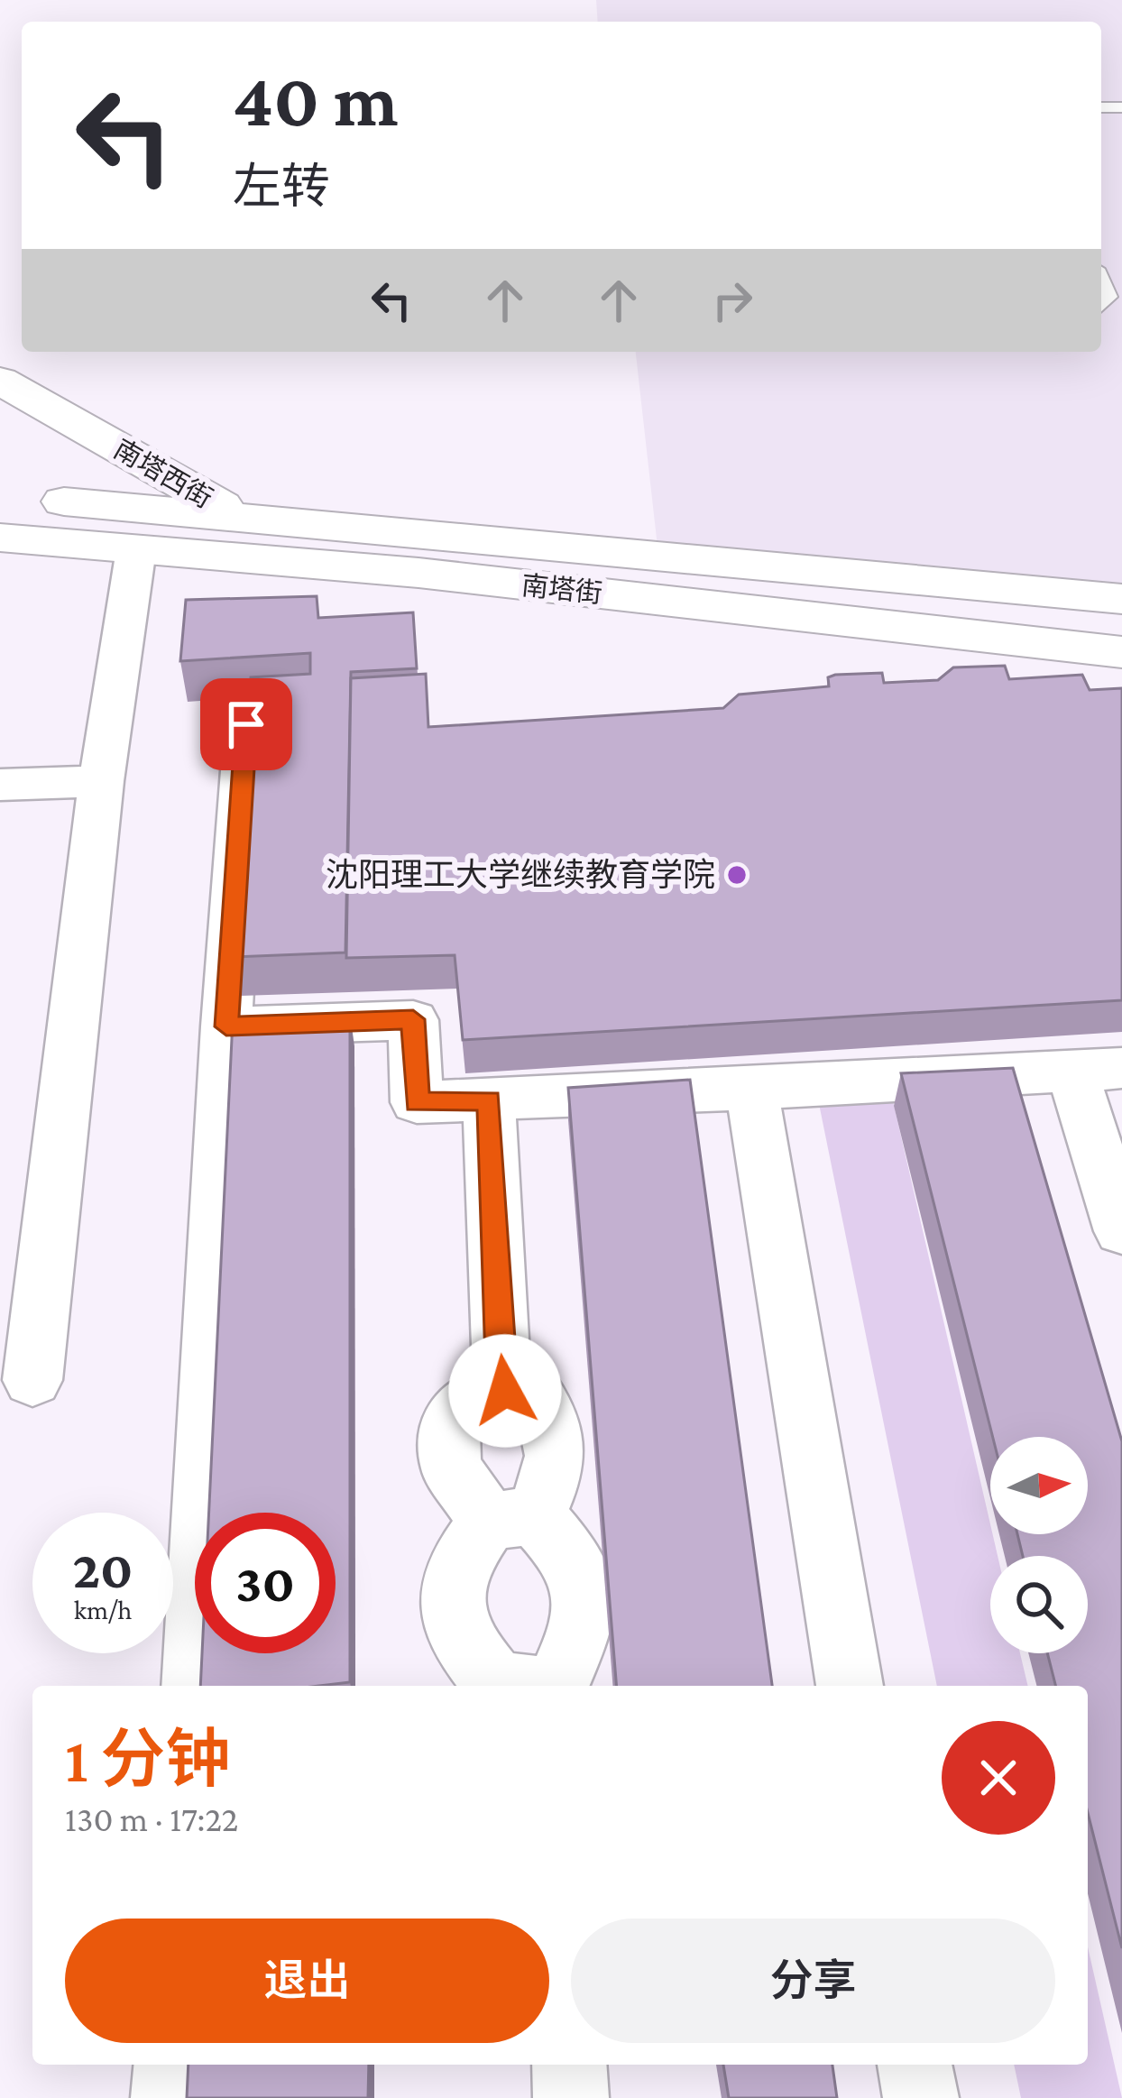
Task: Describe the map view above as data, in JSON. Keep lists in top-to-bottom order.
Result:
{
  "streets": {
    "street": ["南塔西街", "南塔街"]
  },
  "crossings": [
    ["南塔西街", "南塔街"]
  ],
  "places": ["沈阳理工大学继续教育学院"],
  "north": "right",
  "page": {
    "turn": ["40 m", "左转"],
    "speed": "20 km/h",
    "limit": "30",
    "heading": ["1 分钟", "130 m · 17:22"],
    "buttons": ["退出", "分享"]
  }
}
